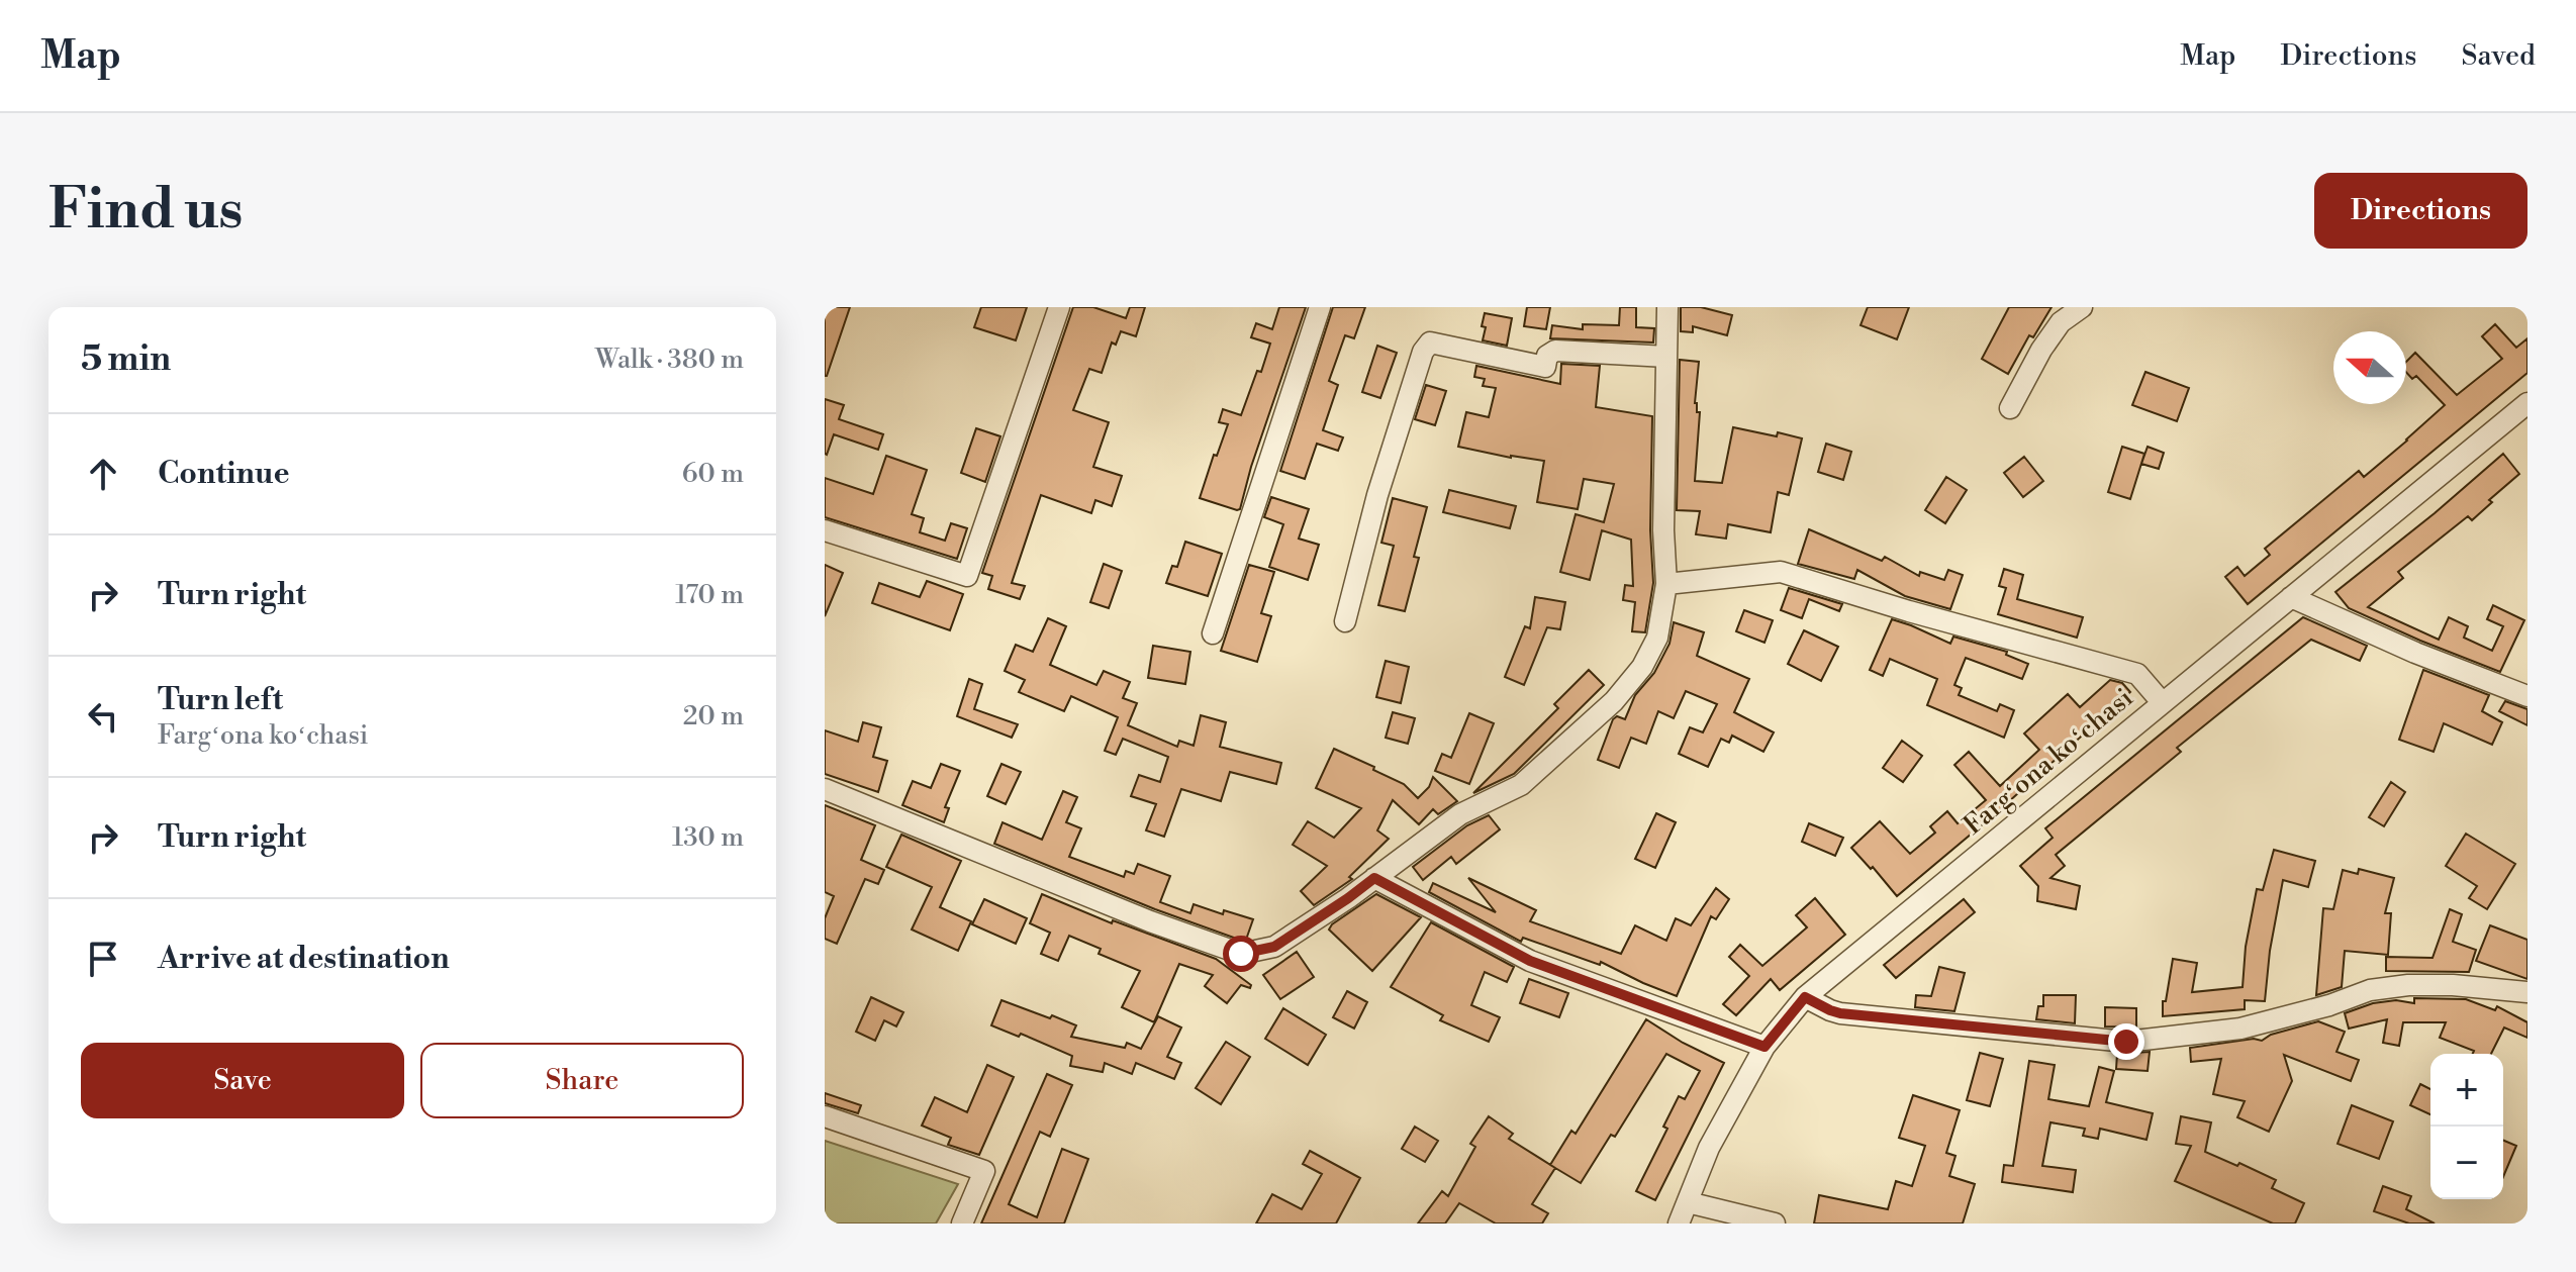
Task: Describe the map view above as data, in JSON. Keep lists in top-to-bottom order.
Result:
{
  "streets": {
    "street": ["Fargʻona koʻchasi"]
  },
  "north": "left",
  "page": {
    "header": "Map",
    "nav": ["Map", "Directions", "Saved"],
    "buttons": [
      "Directions",
      ["Save", "Share"]
    ],
    "title": "Find us",
    "heading": ["5 min", "Walk · 380 m"],
    "list": [
      ["Continue", "60 m"],
      ["Turn right", "170 m"],
      ["Turn left", "Fargʻona koʻchasi", "20 m"],
      ["Turn right", "130 m"],
      "Arrive at destination"
    ],
    "map_buttons": ["+", "−"]
  }
}
